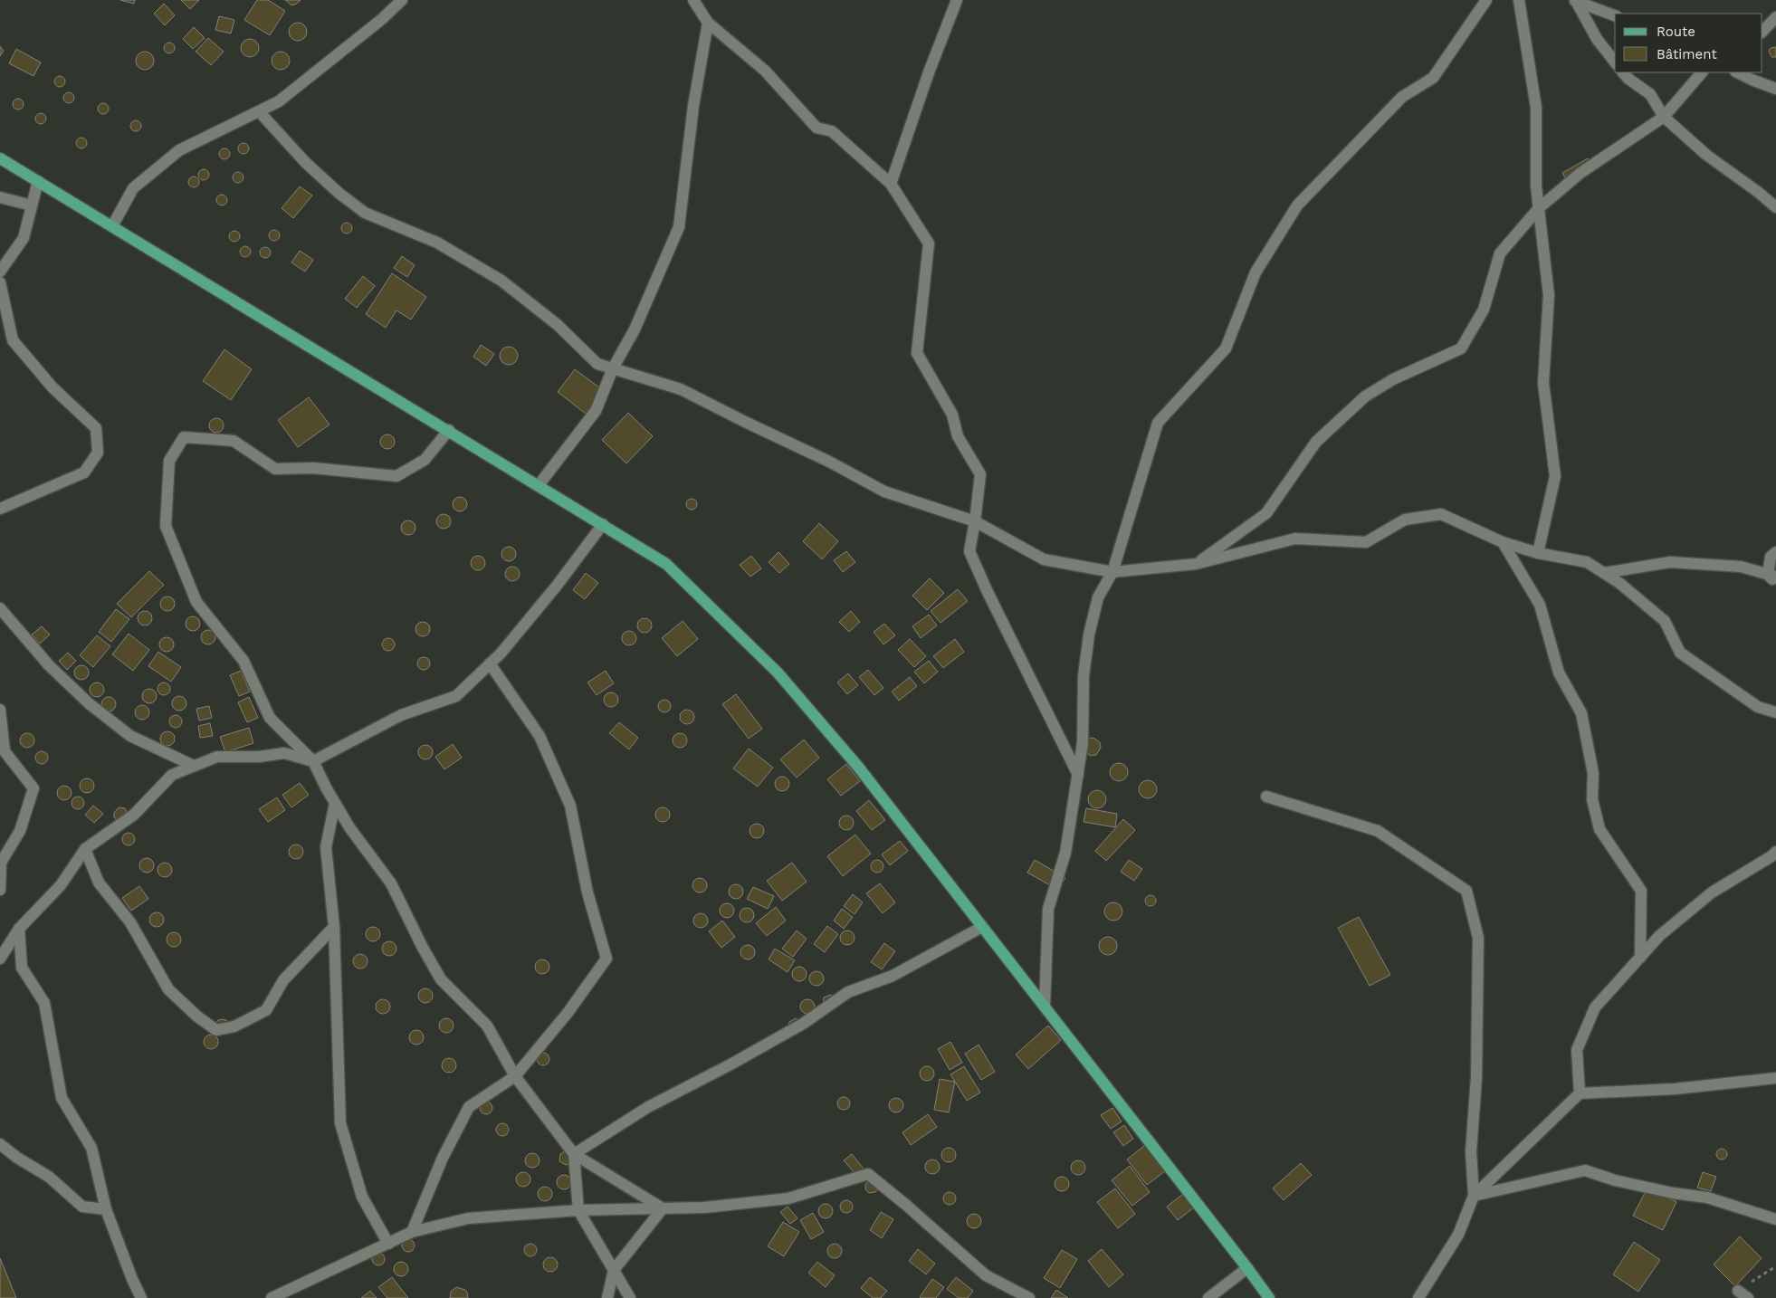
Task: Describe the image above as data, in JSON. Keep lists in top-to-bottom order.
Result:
{
  "legend": ["Route", "Bâtiment"]
}
